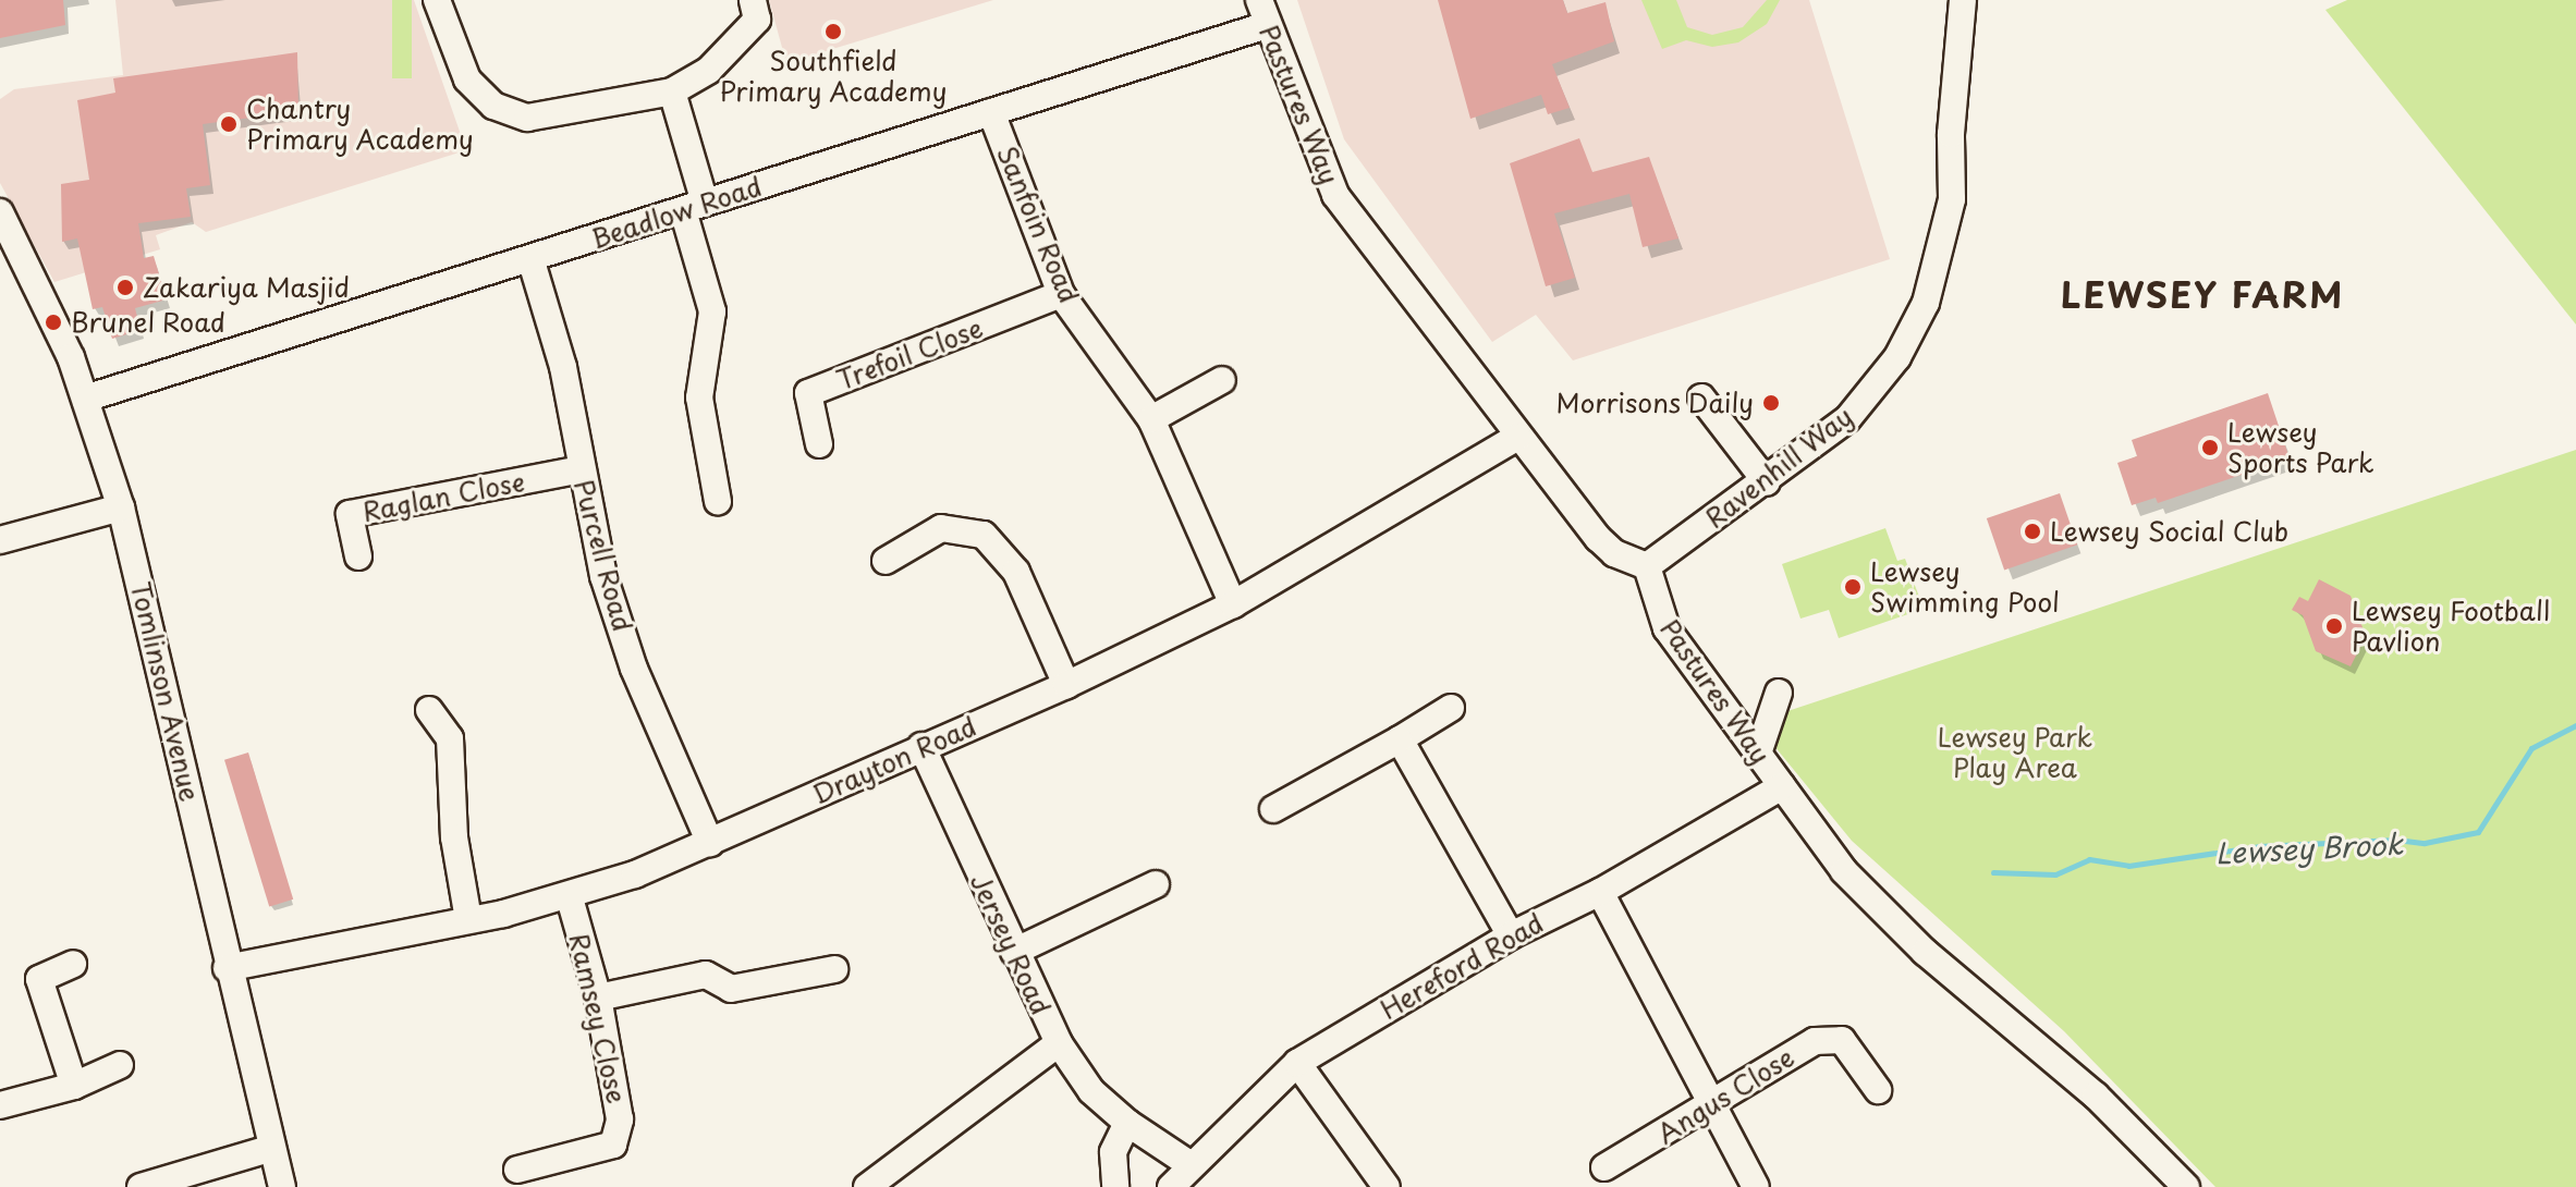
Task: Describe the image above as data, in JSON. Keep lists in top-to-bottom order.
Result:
{
  "streets": {
    "street": [
      "Pastures Way",
      "Beadlow Road",
      "Sanfoin Road",
      "Trefoil Close",
      "Ravenhill Way",
      "Raglan Close",
      "Purcell Road",
      "Tomlinson Avenue",
      "Drayton Road",
      "Jersey Road",
      "Hereford Road",
      "Ramsey Close",
      "Angus Close"
    ]
  },
  "crossings": [
    ["Pastures Way", "Beadlow Road"],
    ["Pastures Way", "Ravenhill Way"],
    ["Pastures Way", "Drayton Road"],
    ["Pastures Way", "Hereford Road"],
    ["Beadlow Road", "Sanfoin Road"],
    ["Beadlow Road", "Purcell Road"],
    ["Beadlow Road", "Tomlinson Avenue"],
    ["Sanfoin Road", "Trefoil Close"],
    ["Sanfoin Road", "Drayton Road"],
    ["Raglan Close", "Purcell Road"],
    ["Purcell Road", "Drayton Road"],
    ["Tomlinson Avenue", "Drayton Road"],
    ["Drayton Road", "Jersey Road"],
    ["Drayton Road", "Ramsey Close"],
    ["Jersey Road", "Hereford Road"]
  ],
  "districts": ["LEWSEY FARM"],
  "water": ["Lewsey Brook"],
  "parks": ["Lewsey Park Play Area"],
  "places": [
    "Southfield Primary Academy",
    "Chantry Primary Academy",
    "Zakariya Masjid",
    "Brunel Road",
    "Morrisons Daily",
    "Lewsey Sports Park",
    "Lewsey Social Club",
    "Lewsey Swimming Pool",
    "Lewsey Football Pavlion"
  ]
}
